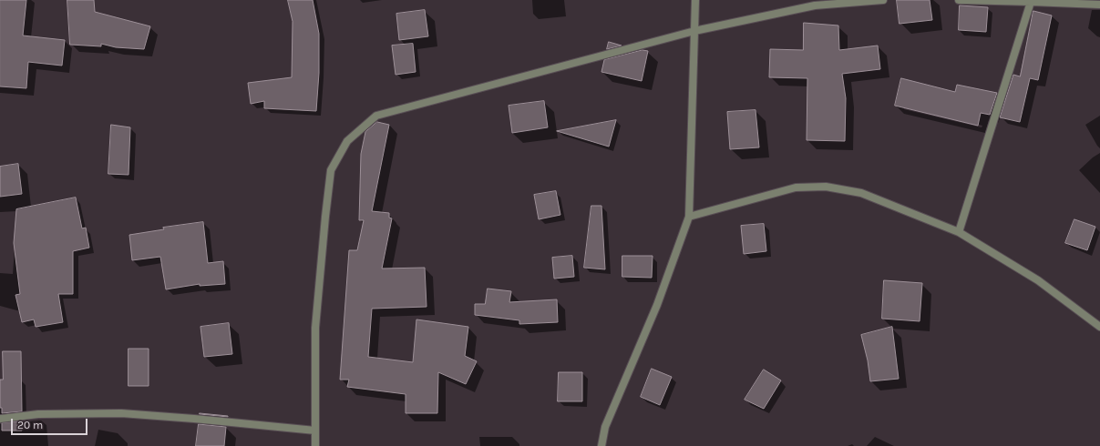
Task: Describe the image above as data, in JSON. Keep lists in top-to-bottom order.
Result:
{
  "scale_bar": "20 m"
}
